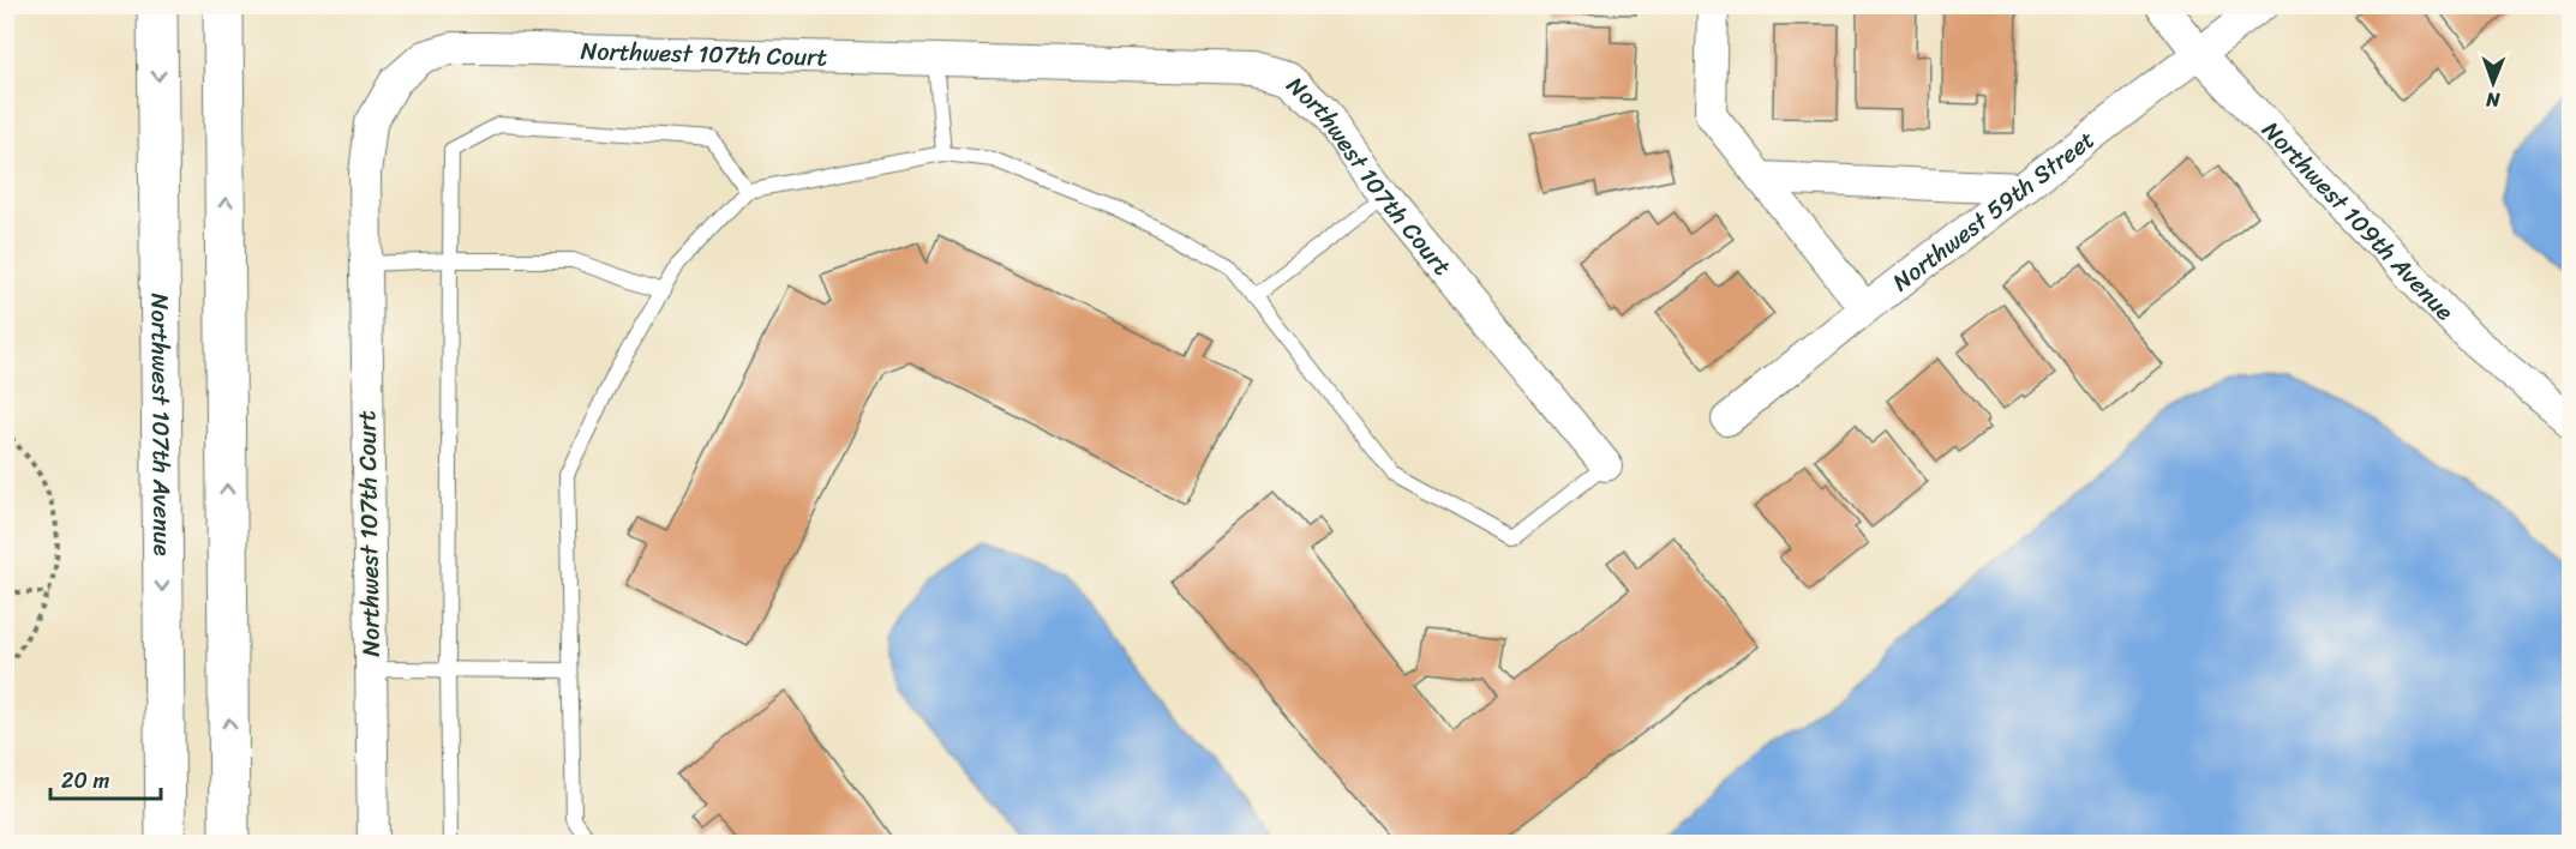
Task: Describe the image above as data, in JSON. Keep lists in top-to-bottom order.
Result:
{
  "streets": {
    "main road": ["Northwest 107th Avenue"],
    "street": ["Northwest 107th Court", "Northwest 59th Street", "Northwest 109th Avenue"]
  },
  "crossings": [
    ["Northwest 59th Street", "Northwest 109th Avenue"]
  ],
  "scale_bar": "20 m",
  "north": "bottom"
}
